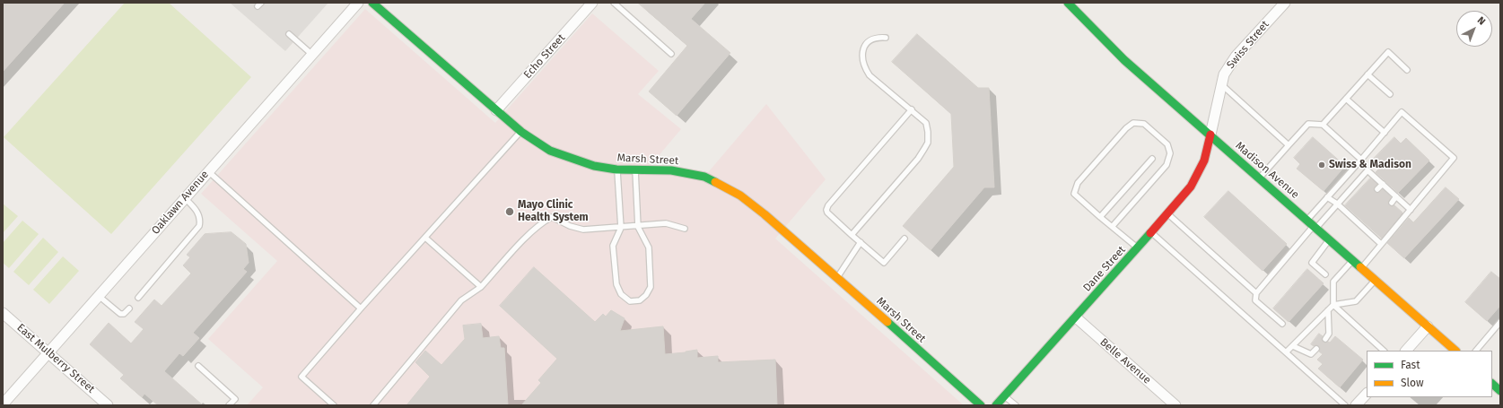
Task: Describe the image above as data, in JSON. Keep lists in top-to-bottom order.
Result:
{
  "streets": {
    "street": [
      "Swiss Street",
      "Echo Street",
      "Marsh Street",
      "Madison Avenue",
      "Oaklawn Avenue",
      "Dane Street",
      "East Mulberry Street",
      "Belle Avenue"
    ]
  },
  "crossings": [
    ["Swiss Street", "Madison Avenue"],
    ["Swiss Street", "Dane Street"],
    ["Echo Street", "Marsh Street"],
    ["Madison Avenue", "Dane Street"],
    ["Oaklawn Avenue", "East Mulberry Street"],
    ["Dane Street", "Belle Avenue"]
  ],
  "places": ["Swiss & Madison", "Mayo Clinic Health System"],
  "legend": ["Fast", "Slow"],
  "north": "top right"
}
